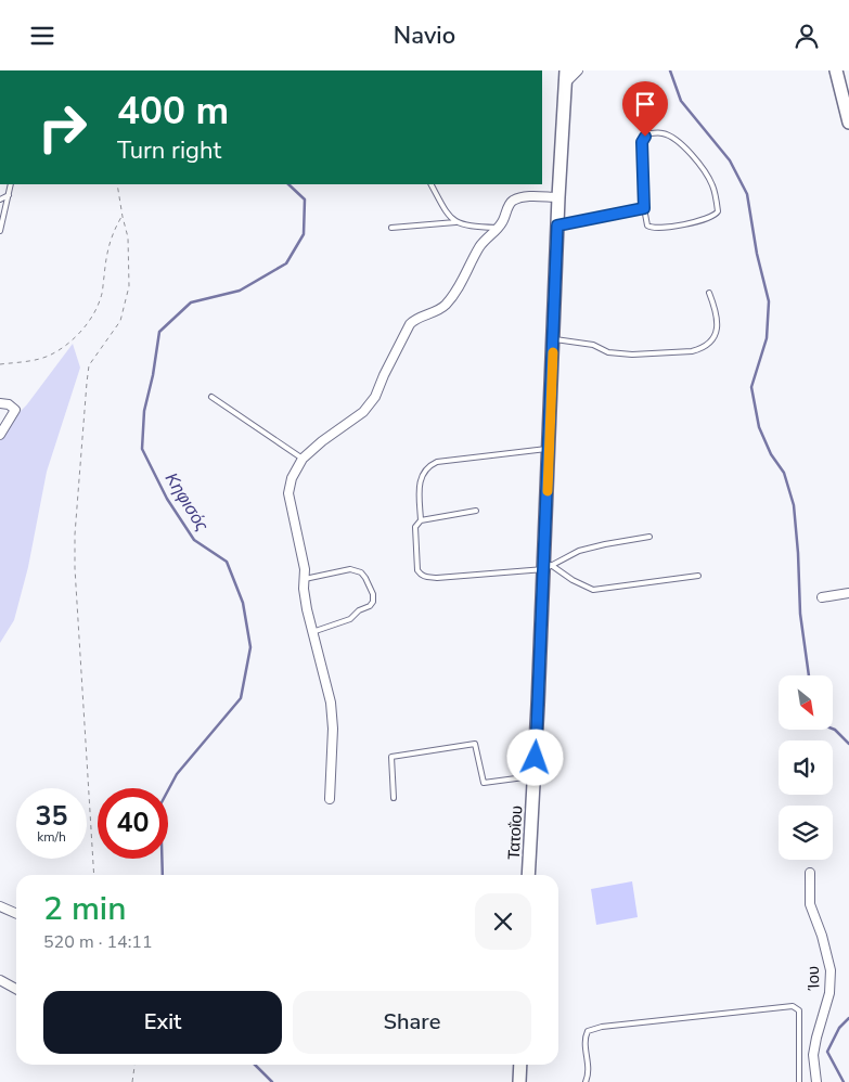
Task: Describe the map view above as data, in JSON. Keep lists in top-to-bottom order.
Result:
{
  "streets": {
    "street": ["Τατοΐου", "Ίου"]
  },
  "water": ["Κηφισός"],
  "north": "bottom right",
  "page": {
    "header": "Navio",
    "turn": ["400 m", "Turn right"],
    "speed": "35 km/h",
    "limit": "40",
    "heading": ["2 min", "520 m · 14:11"],
    "buttons": ["Exit", "Share"]
  }
}
